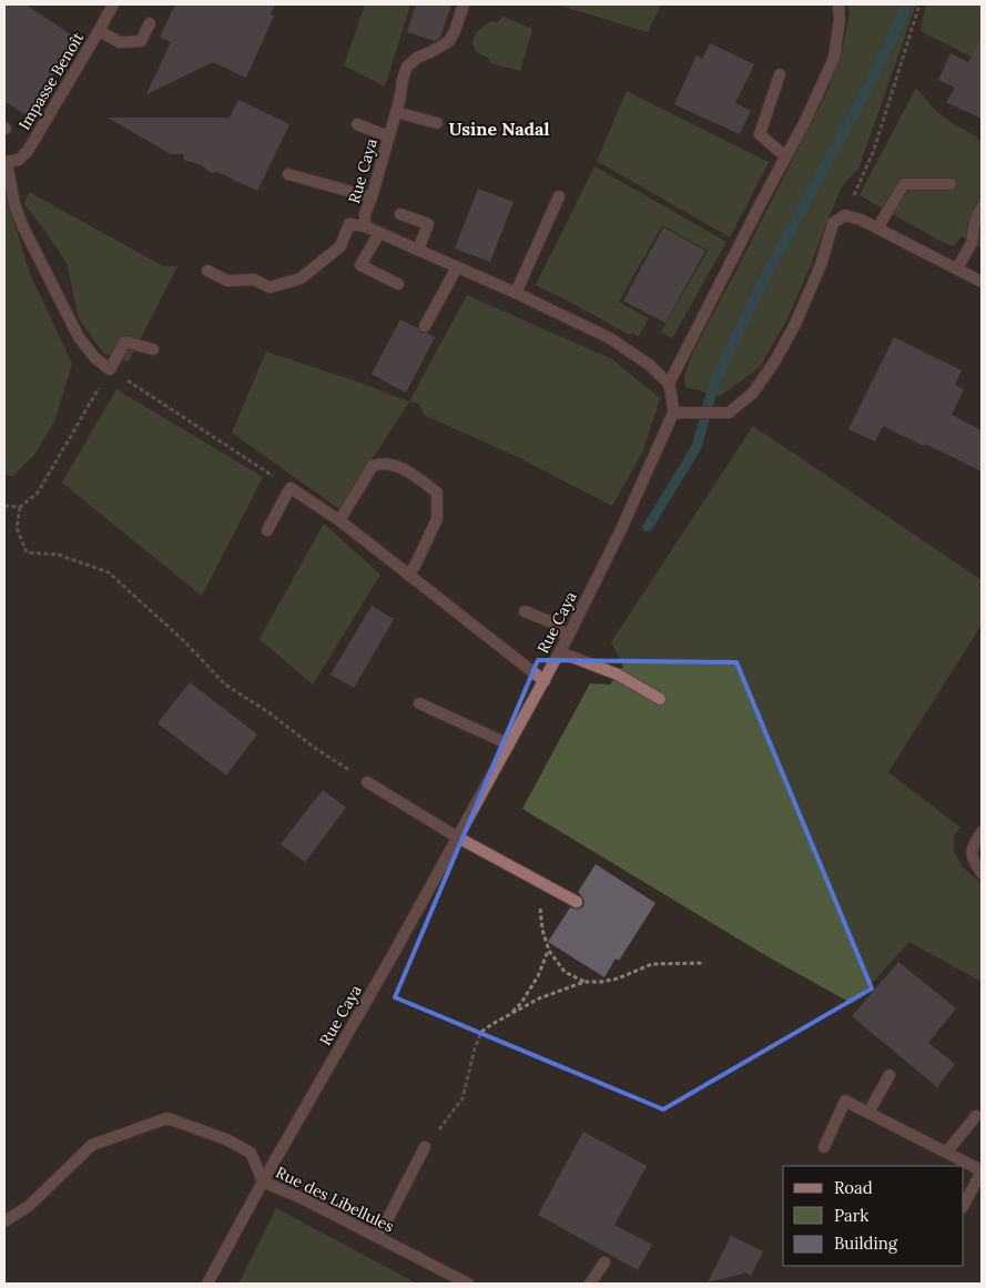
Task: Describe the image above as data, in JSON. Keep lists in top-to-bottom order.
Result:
{
  "streets": {
    "street": ["Impasse Benoît", "Rue Caya", "Rue des Libellules"]
  },
  "crossings": [
    ["Rue Caya", "Rue des Libellules"]
  ],
  "districts": ["Usine Nadal"],
  "legend": ["Road", "Park", "Building"]
}
